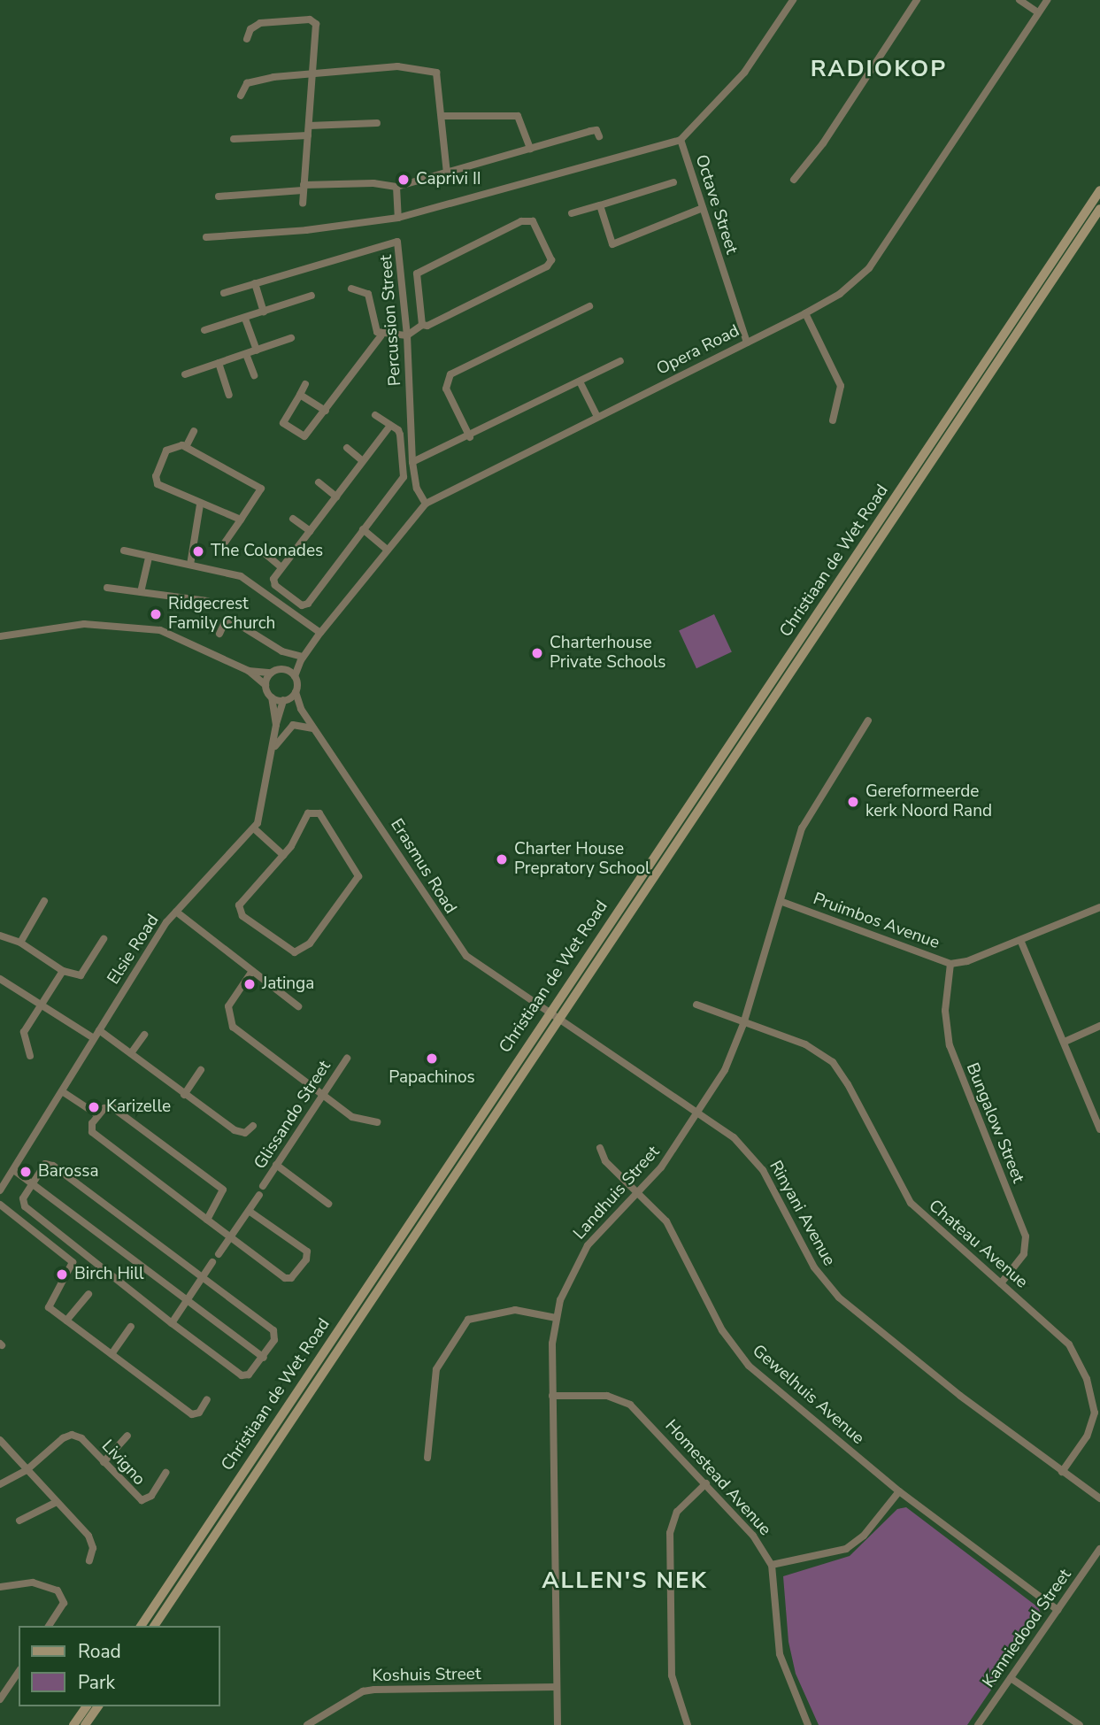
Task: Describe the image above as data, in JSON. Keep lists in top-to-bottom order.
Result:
{
  "streets": {
    "main road": ["Christiaan de Wet Road"],
    "street": [
      "Octave Street",
      "Percussion Street",
      "Opera Road",
      "Erasmus Road",
      "Pruimbos Avenue",
      "Elsie Road",
      "Glissando Street",
      "Bungalow Street",
      "Landhuis Street",
      "Rinyani Avenue",
      "Chateau Avenue",
      "Gewelhuis Avenue",
      "Livigno",
      "Homestead Avenue",
      "Kanniedood Street",
      "Koshuis Street"
    ]
  },
  "crossings": [
    ["Octave Street", "Opera Road"],
    ["Percussion Street", "Opera Road"],
    ["Opera Road", "Erasmus Road"],
    ["Opera Road", "Elsie Road"],
    ["Christiaan de Wet Road", "Erasmus Road"],
    ["Christiaan de Wet Road", "Rinyani Avenue"],
    ["Erasmus Road", "Elsie Road"],
    ["Erasmus Road", "Rinyani Avenue"],
    ["Pruimbos Avenue", "Bungalow Street"],
    ["Pruimbos Avenue", "Landhuis Street"],
    ["Bungalow Street", "Chateau Avenue"],
    ["Landhuis Street", "Rinyani Avenue"],
    ["Landhuis Street", "Chateau Avenue"],
    ["Landhuis Street", "Gewelhuis Avenue"],
    ["Landhuis Street", "Homestead Avenue"],
    ["Landhuis Street", "Koshuis Street"],
    ["Rinyani Avenue", "Chateau Avenue"],
    ["Gewelhuis Avenue", "Kanniedood Street"]
  ],
  "districts": ["RADIOKOP", "ALLEN'S NEK"],
  "places": [
    "Caprivi II",
    "The Colonades",
    "Ridgecrest Family Church",
    "Charterhouse Private Schools",
    "Gereformeerde kerk Noord Rand",
    "Charter House Prepratory School",
    "Jatinga",
    "Papachinos",
    "Karizelle",
    "Barossa",
    "Birch Hill"
  ],
  "legend": ["Road", "Park"]
}
